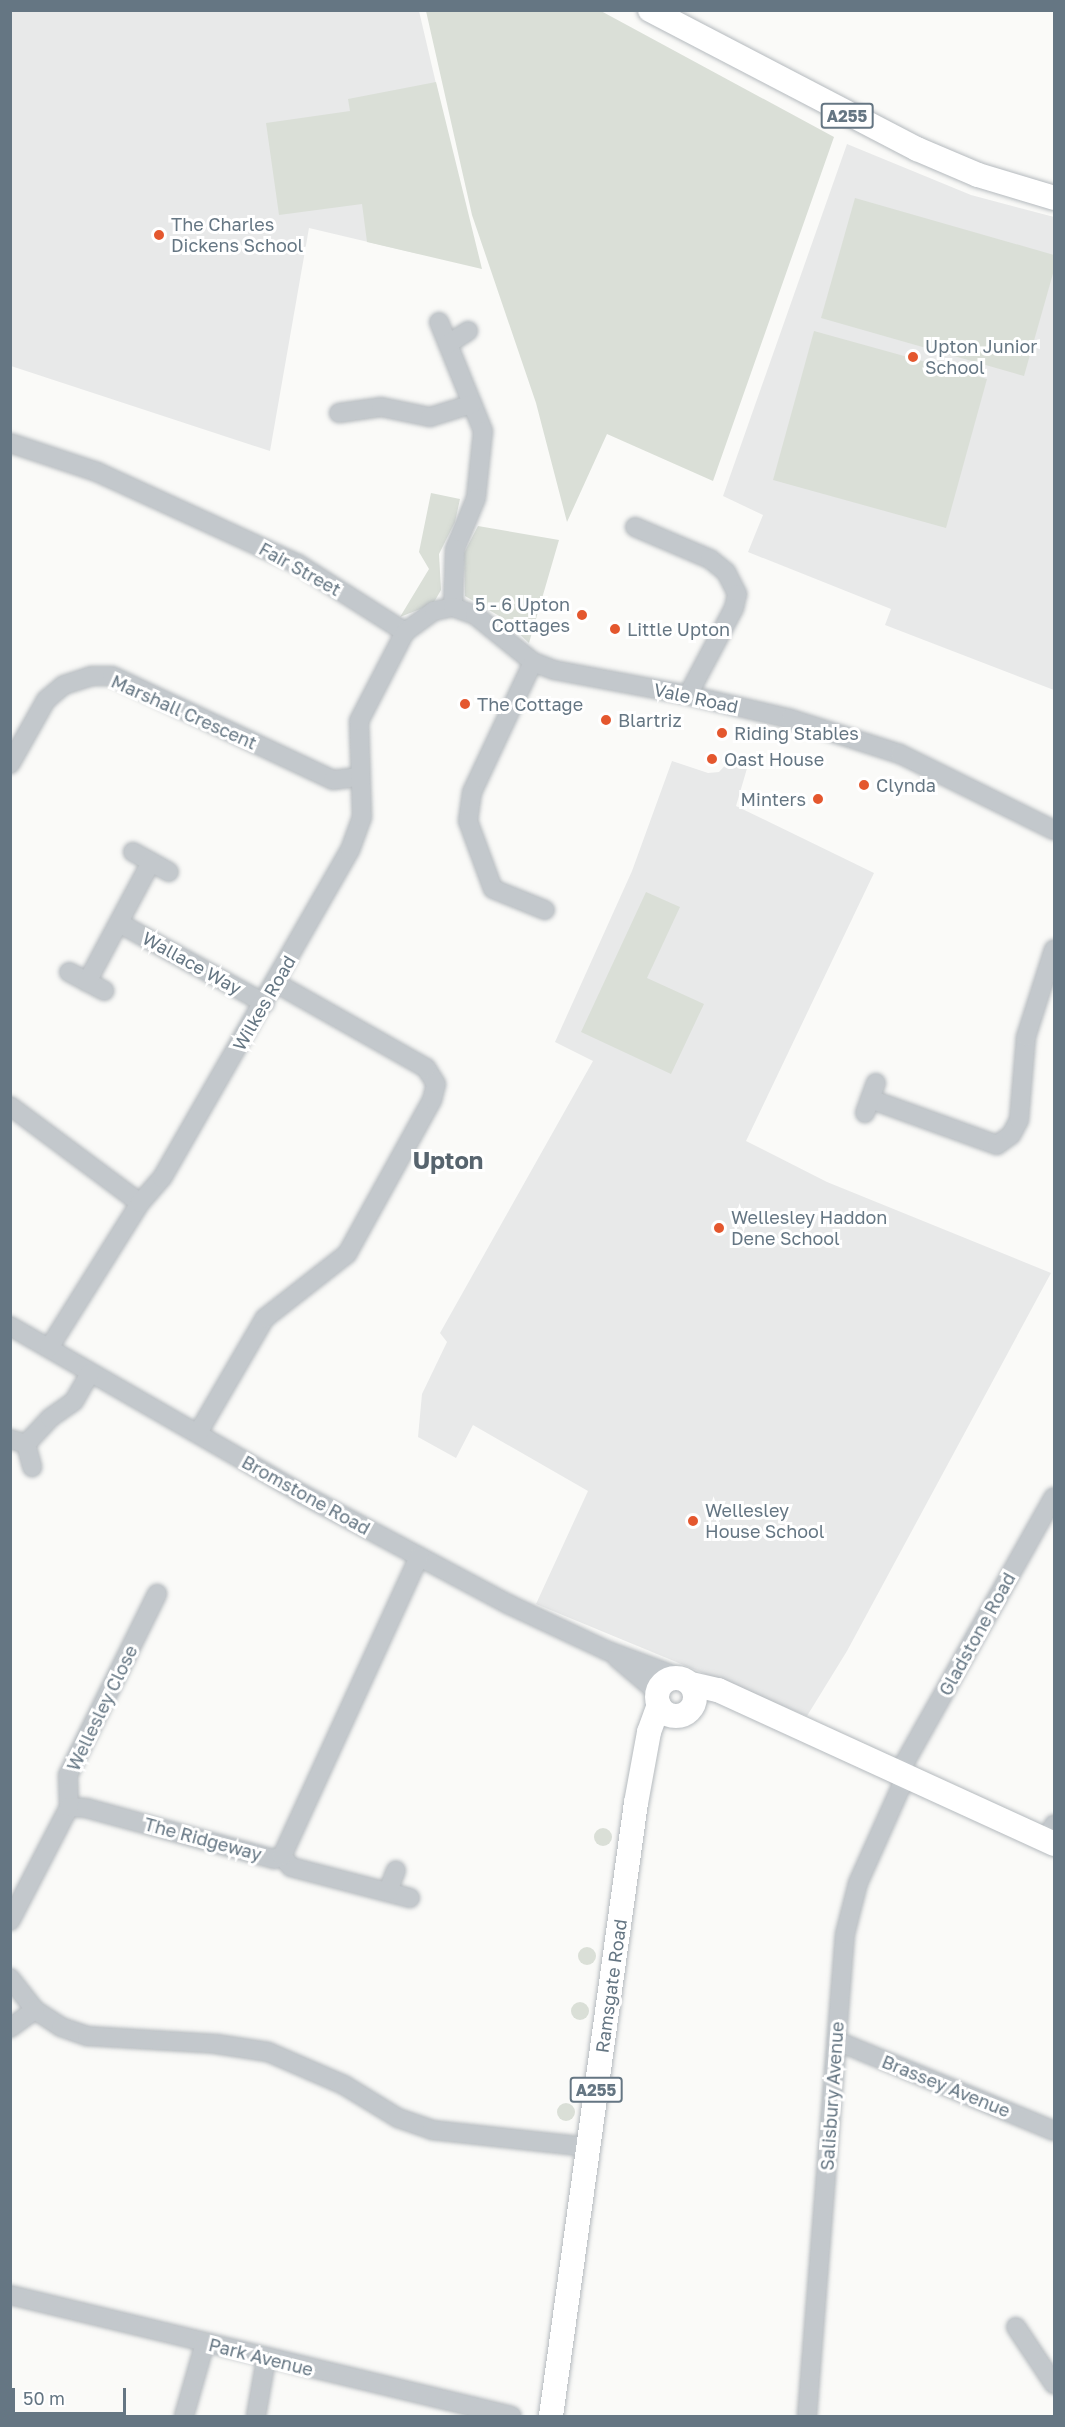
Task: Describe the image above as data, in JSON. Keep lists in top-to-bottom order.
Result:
{
  "streets": {
    "main road": ["A255", "Ramsgate Road"],
    "street": [
      "Fair Street",
      "Vale Road",
      "Marshall Crescent",
      "Wallace Way",
      "Wilkes Road",
      "Bromstone Road",
      "Gladstone Road",
      "Wellesley Close",
      "The Ridgeway",
      "Brassey Avenue",
      "Salisbury Avenue",
      "Park Avenue"
    ]
  },
  "crossings": [
    ["A255", "Bromstone Road"],
    ["A255", "Ramsgate Road"],
    ["Fair Street", "Wilkes Road"],
    ["Marshall Crescent", "Wilkes Road"],
    ["Wallace Way", "Wilkes Road"],
    ["Wilkes Road", "Bromstone Road"],
    ["Bromstone Road", "The Ridgeway"],
    ["Bromstone Road", "Ramsgate Road"],
    ["Gladstone Road", "Salisbury Avenue"],
    ["Wellesley Close", "The Ridgeway"],
    ["Brassey Avenue", "Salisbury Avenue"]
  ],
  "districts": ["Upton"],
  "places": [
    "The Charles Dickens School",
    "Upton Junior School",
    "5 - 6 Upton Cottages",
    "Little Upton",
    "The Cottage",
    "Blartriz",
    "Riding Stables",
    "Oast House",
    "Clynda",
    "Minters",
    "Wellesley Haddon Dene School",
    "Wellesley House School"
  ],
  "scale_bar": "50 m"
}
